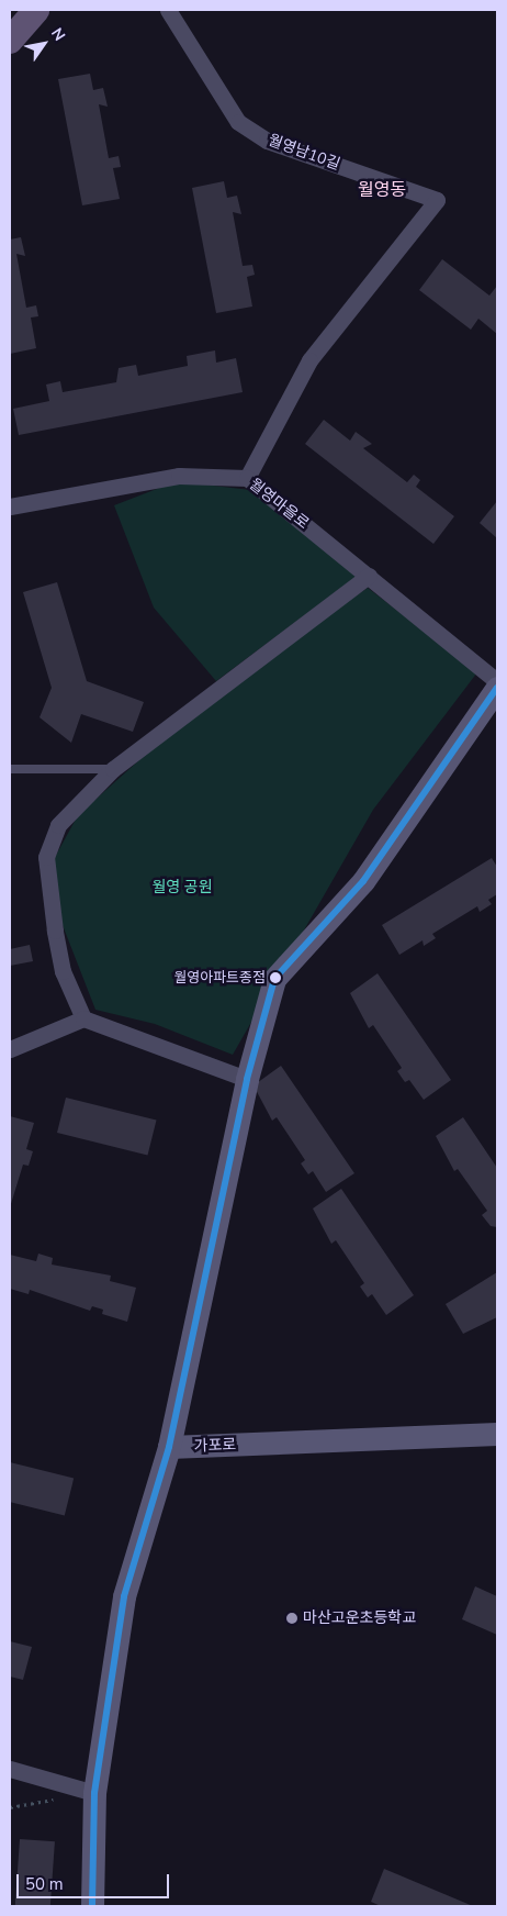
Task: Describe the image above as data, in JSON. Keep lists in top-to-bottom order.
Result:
{
  "streets": {
    "main road": ["가포로"],
    "street": ["월영남10길", "월영마을로"]
  },
  "crossings": [
    ["월영남10길", "월영마을로"]
  ],
  "districts": ["월영동"],
  "parks": ["월영 공원"],
  "places": ["월영아파트종점", "마산고운초등학교"],
  "scale_bar": "50 m",
  "north": "top right"
}
